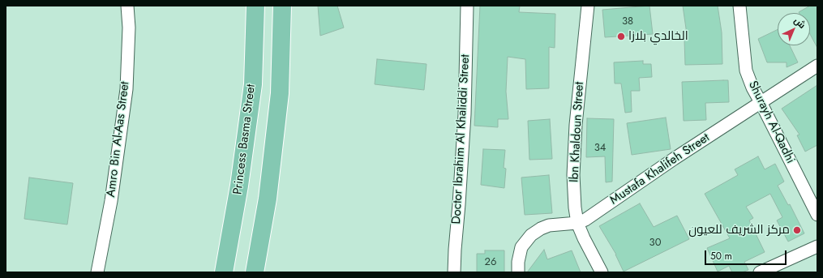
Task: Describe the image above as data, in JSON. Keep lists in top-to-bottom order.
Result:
{
  "streets": {
    "main road": ["Princess Basma Street"],
    "street": [
      "Shurayh Al-Qadhi",
      "Ibn Khaldoun Street",
      "Amro Bin Al-Aas Street",
      "Doctor Ibrahim Al Khaliddi Street",
      "Mustafa Khalifeh Street"
    ]
  },
  "crossings": [
    ["Shurayh Al-Qadhi", "Mustafa Khalifeh Street"],
    ["Ibn Khaldoun Street", "Mustafa Khalifeh Street"]
  ],
  "places": ["الخالدي بلازا", "مركز الشريف للعيون"],
  "house_numbers": [
    "38",
    "34",
    "30",
    "26"
  ],
  "scale_bar": "50 m",
  "north": "top right"
}
